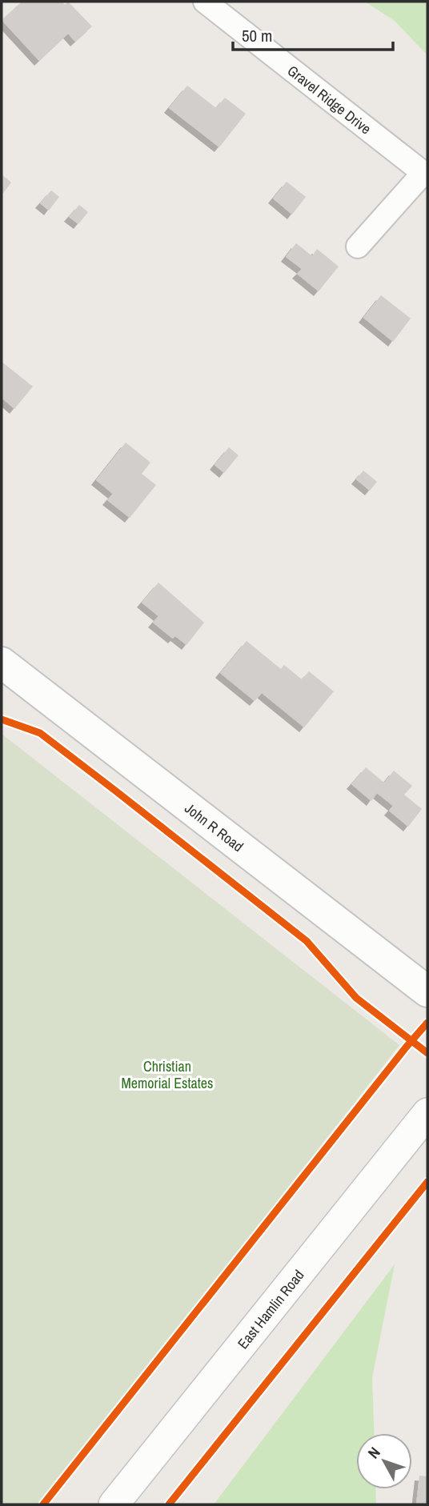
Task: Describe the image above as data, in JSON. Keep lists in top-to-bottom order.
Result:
{
  "streets": {
    "main road": ["John R Road"],
    "street": ["Gravel Ridge Drive", "East Hamlin Road"]
  },
  "parks": ["Christian Memorial Estates"],
  "scale_bar": "50 m",
  "north": "top left"
}
